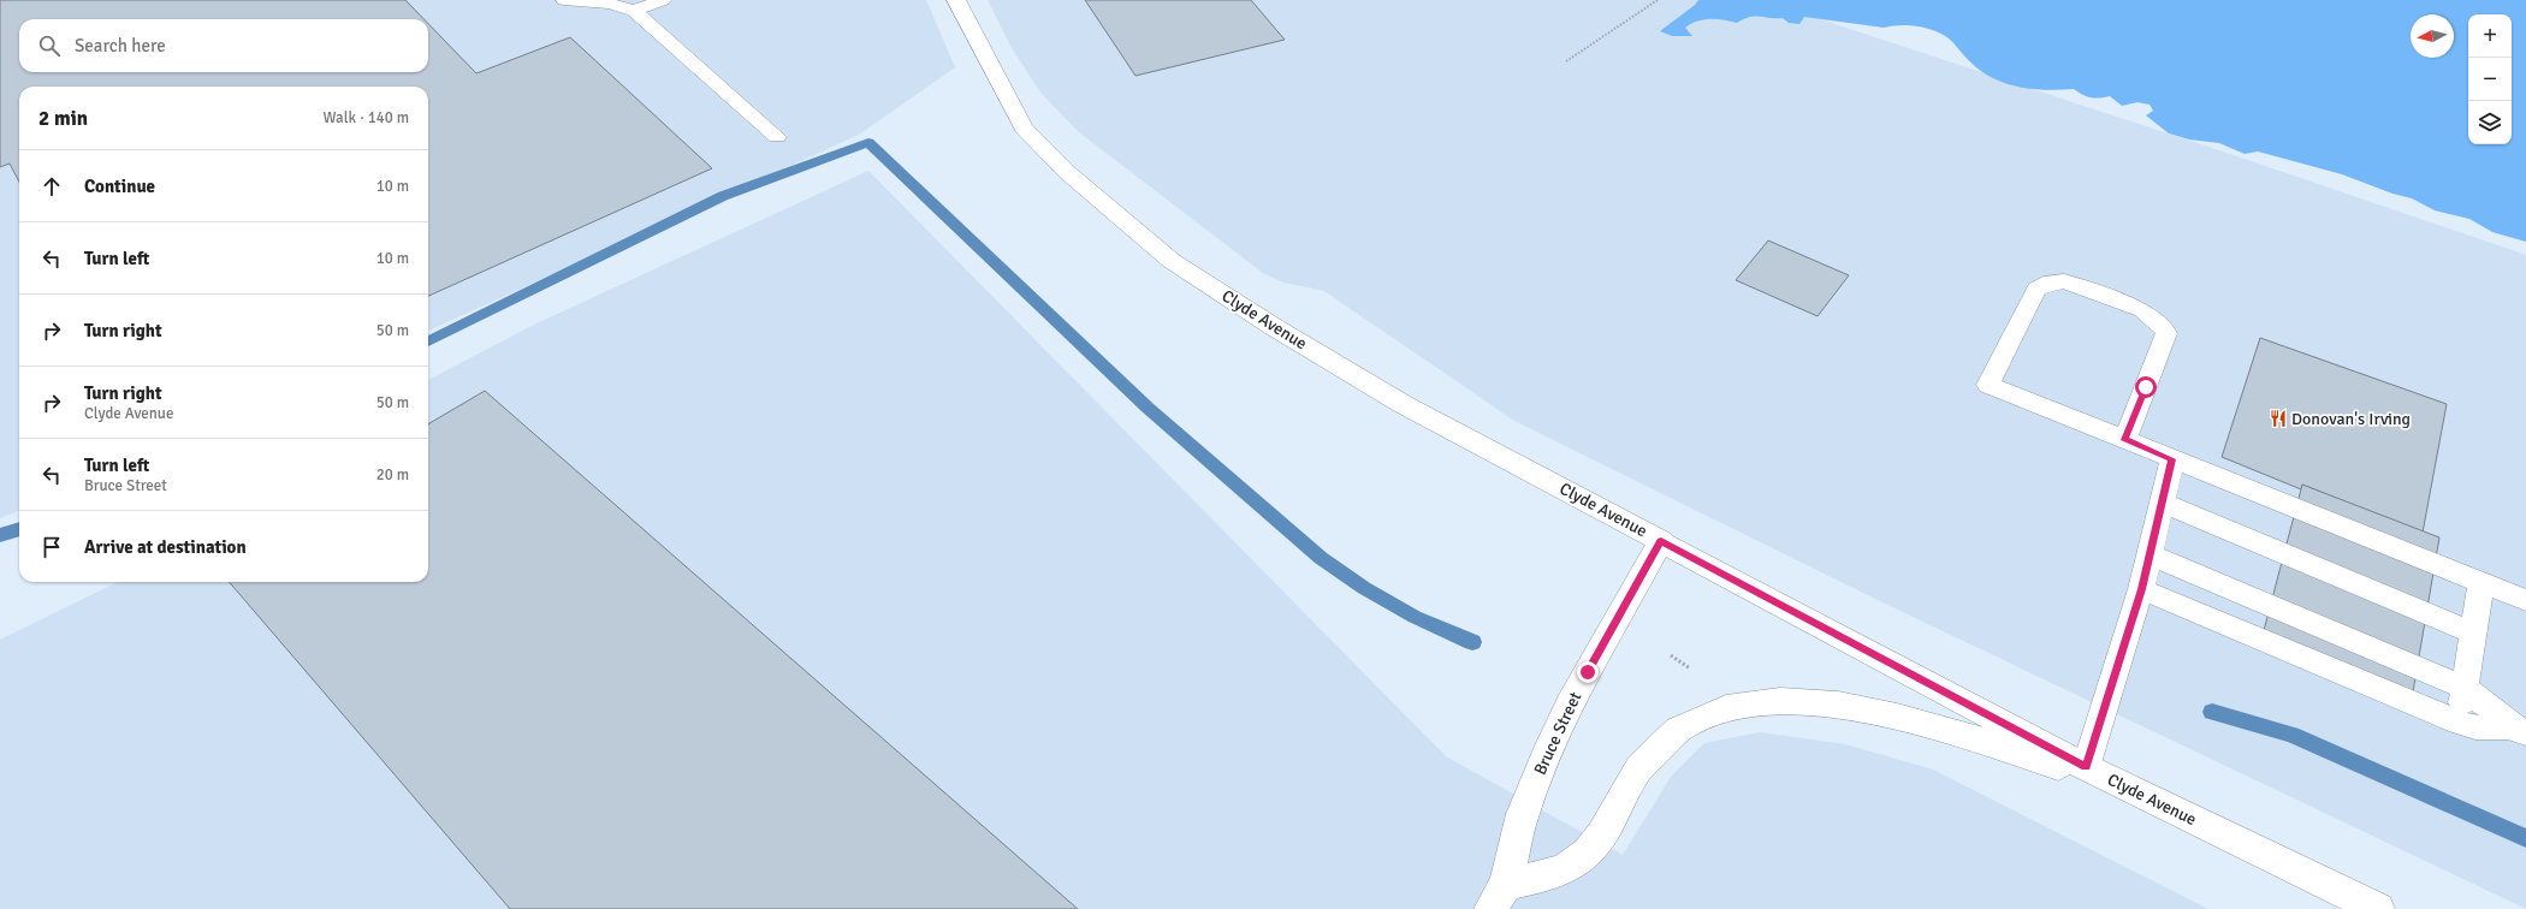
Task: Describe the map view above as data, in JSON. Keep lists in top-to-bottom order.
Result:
{
  "streets": {
    "main road": ["Clyde Avenue", "Bruce Street"]
  },
  "crossings": [
    ["Clyde Avenue", "Bruce Street"]
  ],
  "places": {
    "restaurant": ["Donovan's Irving"]
  },
  "north": "left",
  "page": {
    "map_buttons": ["+", "−"],
    "search": "Search here",
    "heading": ["2 min", "Walk · 140 m"],
    "list": [
      ["Continue", "10 m"],
      ["Turn left", "10 m"],
      ["Turn right", "50 m"],
      ["Turn right", "Clyde Avenue", "50 m"],
      ["Turn left", "Bruce Street", "20 m"],
      "Arrive at destination"
    ]
  }
}
